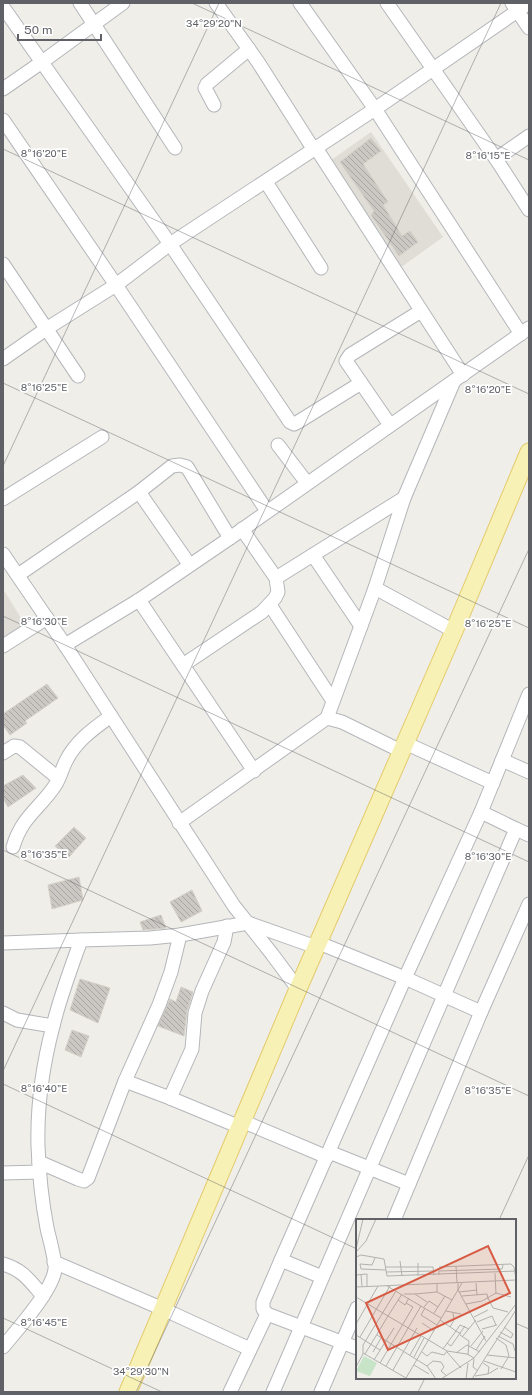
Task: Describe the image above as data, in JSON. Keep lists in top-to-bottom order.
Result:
{
  "scale_bar": "50 m",
  "coordinates": [
    "34°29'20\"N",
    "8°16'20\"E",
    "8°16'15\"E",
    "8°16'25\"E",
    "8°16'30\"E",
    "8°16'35\"E",
    "8°16'40\"E",
    "8°16'45\"E",
    "34°29'30\"N"
  ]
}
